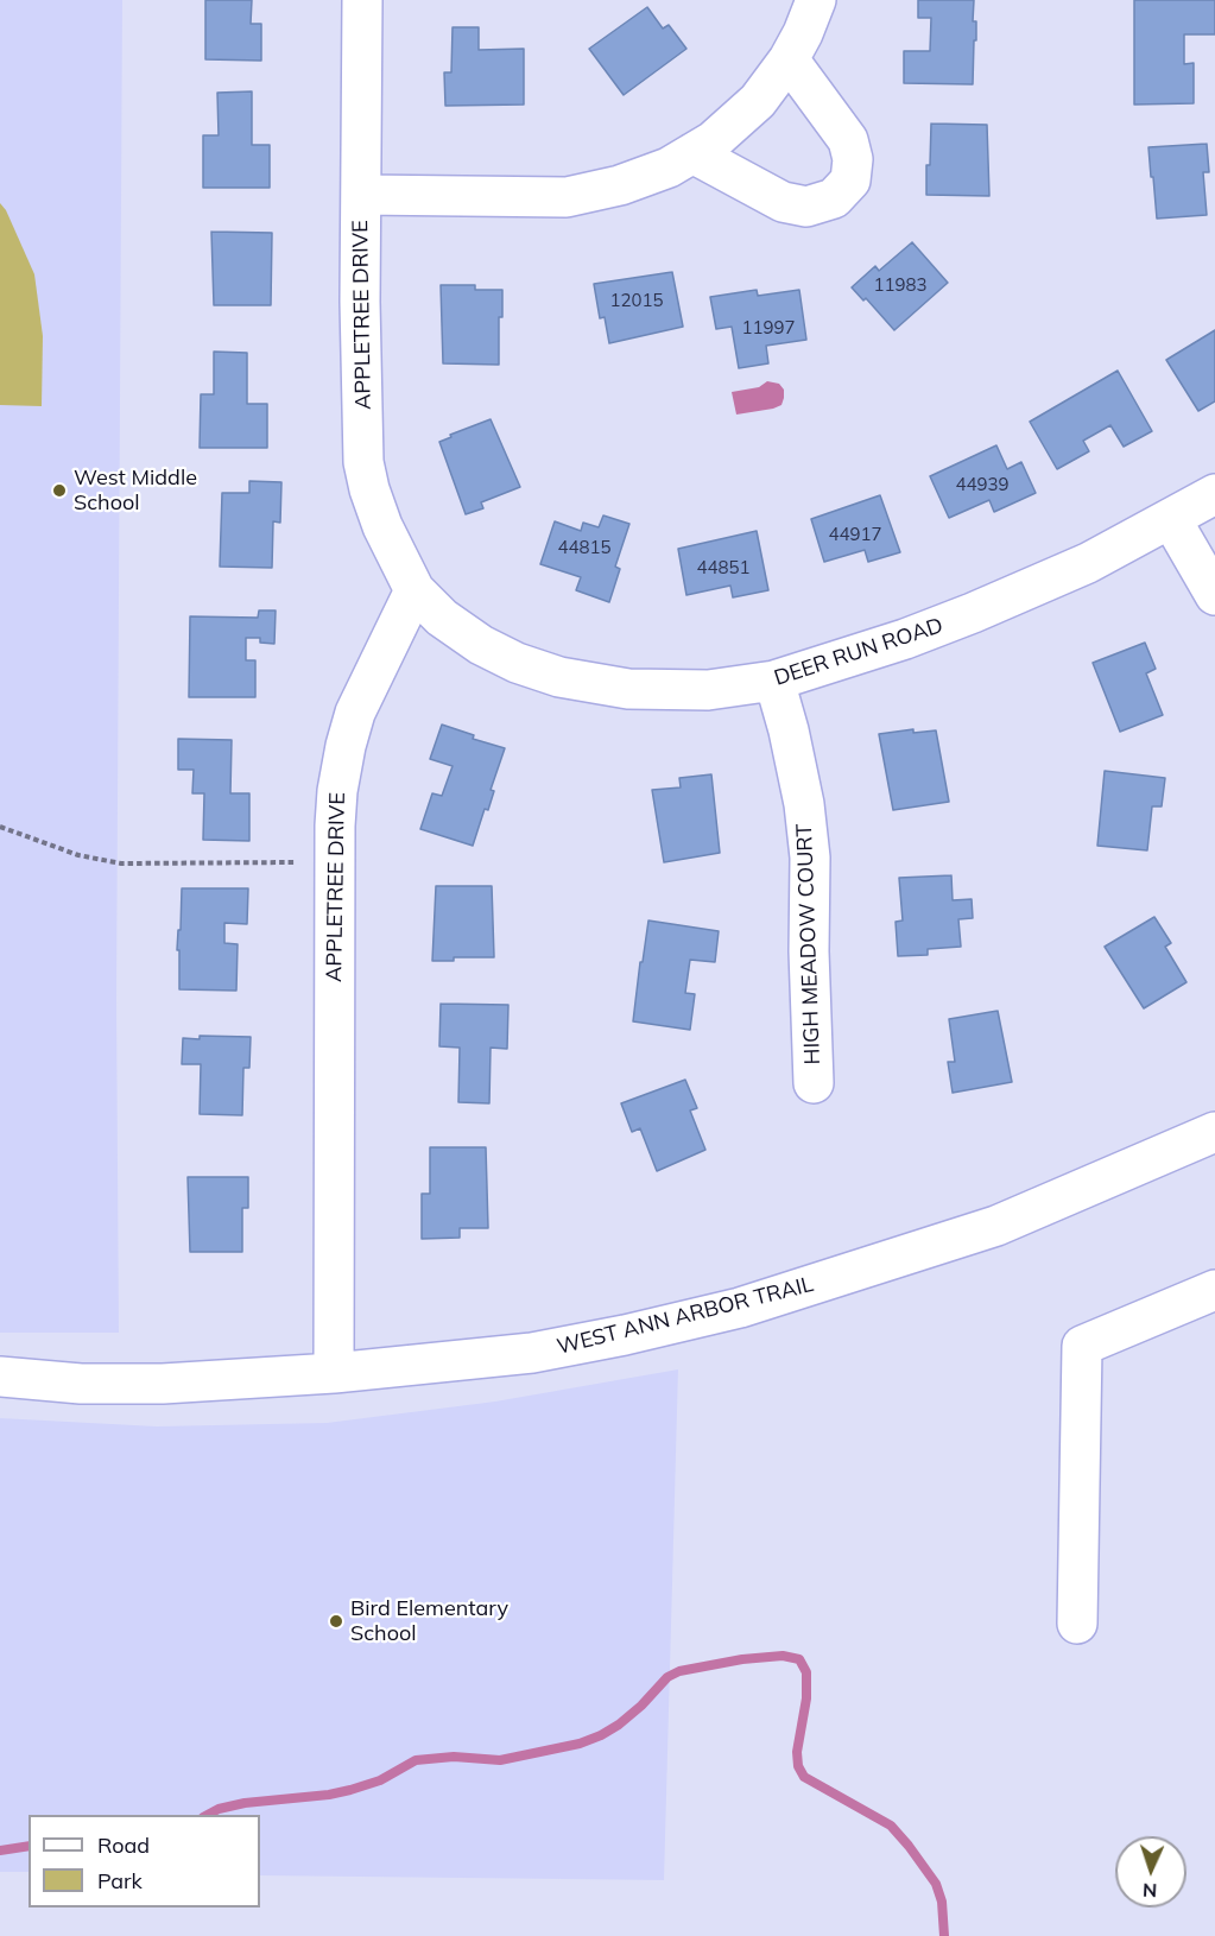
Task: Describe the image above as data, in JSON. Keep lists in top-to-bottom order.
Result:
{
  "streets": {
    "street": [
      "APPLETREE DRIVE",
      "DEER RUN ROAD",
      "HIGH MEADOW COURT",
      "WEST ANN ARBOR TRAIL"
    ]
  },
  "crossings": [
    ["APPLETREE DRIVE", "DEER RUN ROAD"],
    ["APPLETREE DRIVE", "WEST ANN ARBOR TRAIL"],
    ["DEER RUN ROAD", "HIGH MEADOW COURT"]
  ],
  "places": ["West Middle School", "Bird Elementary School"],
  "house_numbers": [
    "11983",
    "12015",
    "11997",
    "44939",
    "44917",
    "44815",
    "44851"
  ],
  "legend": ["Road", "Park"],
  "north": "bottom"
}
